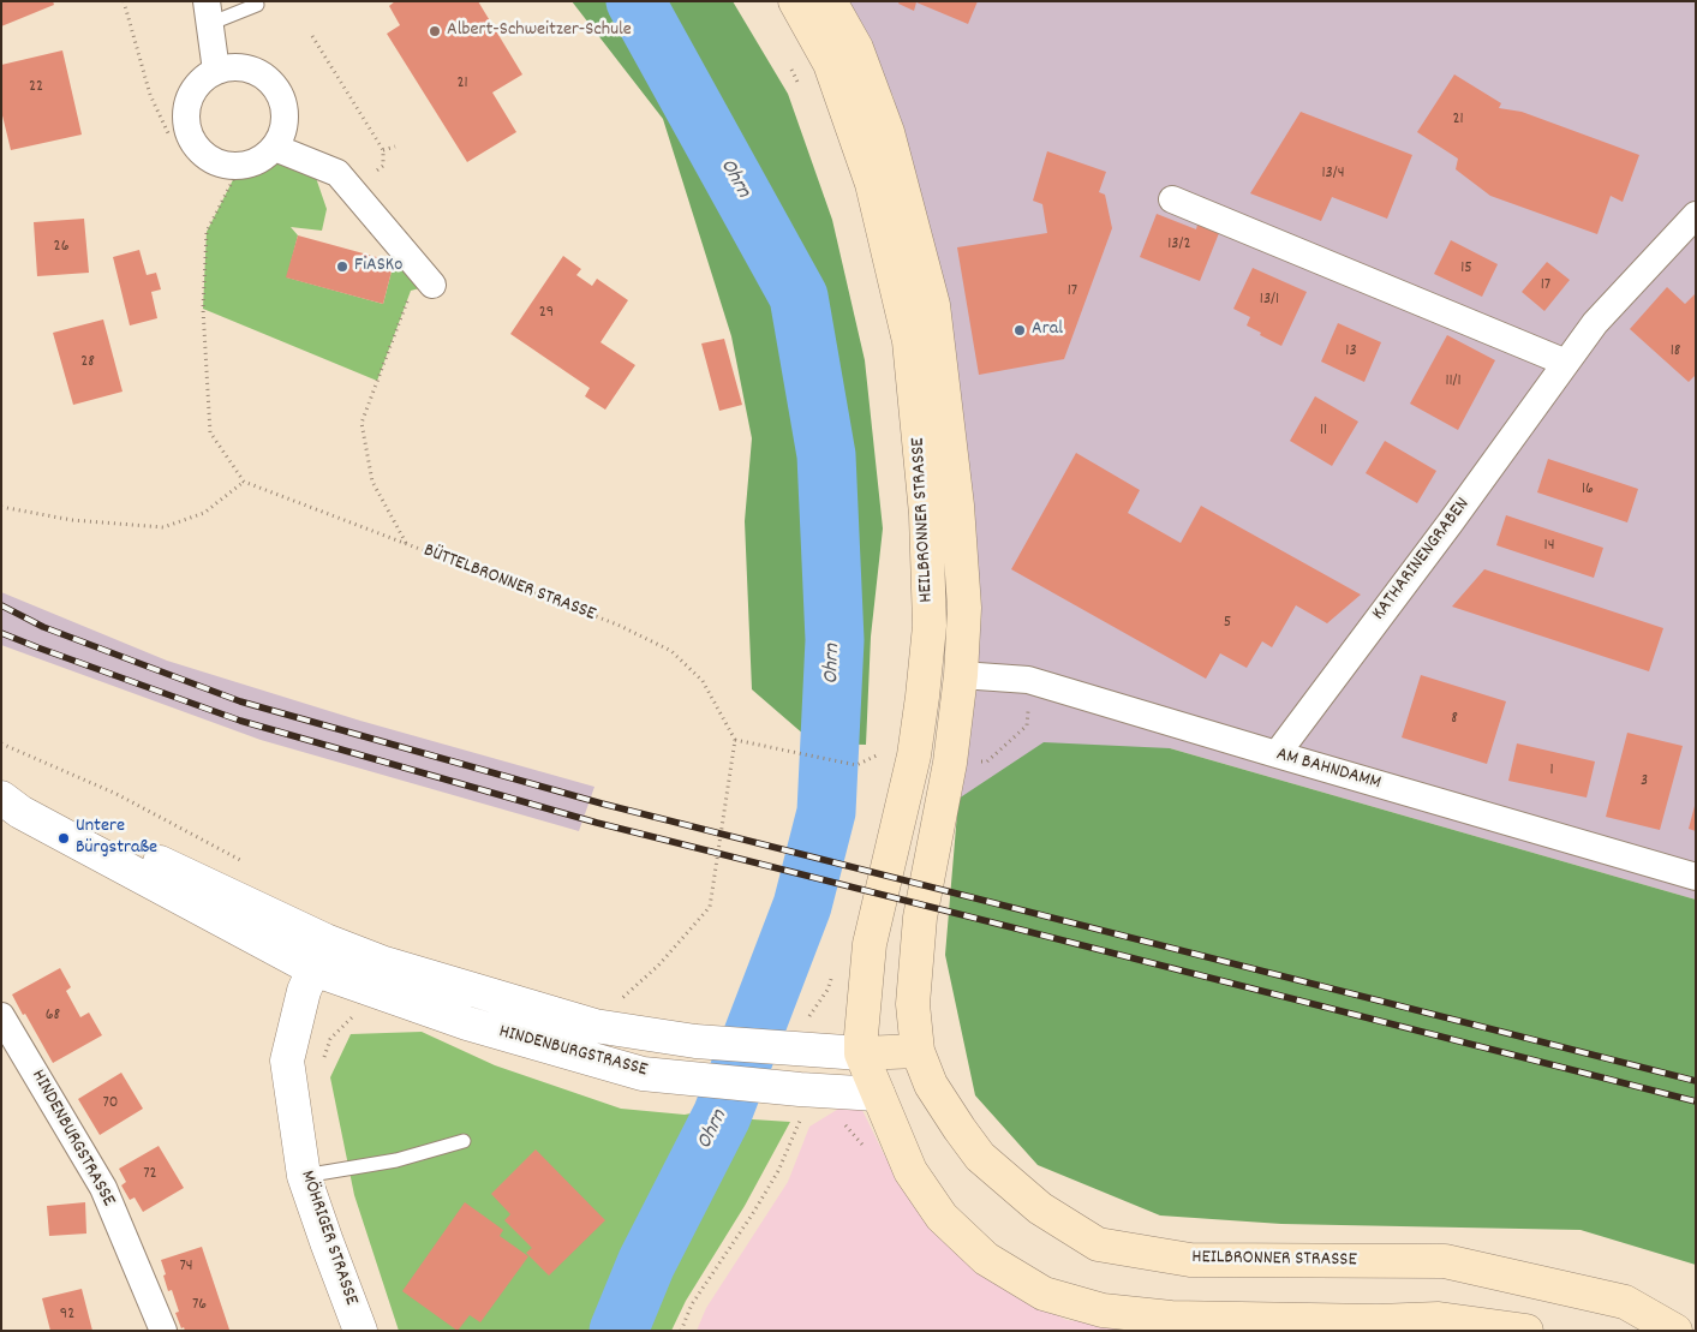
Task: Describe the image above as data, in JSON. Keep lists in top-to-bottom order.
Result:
{
  "streets": {
    "main road": ["HEILBRONNER STRASSE"],
    "street": [
      "KATHARINENGRABEN",
      "AM BAHNDAMM",
      "HINDENBURGSTRASSE",
      "MÖHRIGER STRASSE"
    ],
    "path": ["BÜTTELBRONNER STRASSE"]
  },
  "crossings": [
    ["HEILBRONNER STRASSE", "AM BAHNDAMM"],
    ["HEILBRONNER STRASSE", "HINDENBURGSTRASSE"],
    ["KATHARINENGRABEN", "AM BAHNDAMM"],
    ["HINDENBURGSTRASSE", "MÖHRIGER STRASSE"]
  ],
  "water": ["Ohrn"],
  "places": [
    "Albert-Schweitzer-Schule",
    "FiASKo",
    "Aral",
    "Untere Bürgstraße"
  ],
  "house_numbers": [
    "21",
    "22",
    "21",
    "13/4",
    "13/2",
    "26",
    "15",
    "17",
    "17",
    "13/1",
    "29",
    "13",
    "18",
    "28",
    "11/1",
    "11",
    "16",
    "14",
    "5",
    "8",
    "1",
    "3",
    "68",
    "70",
    "72",
    "74",
    "76",
    "92"
  ]
}
